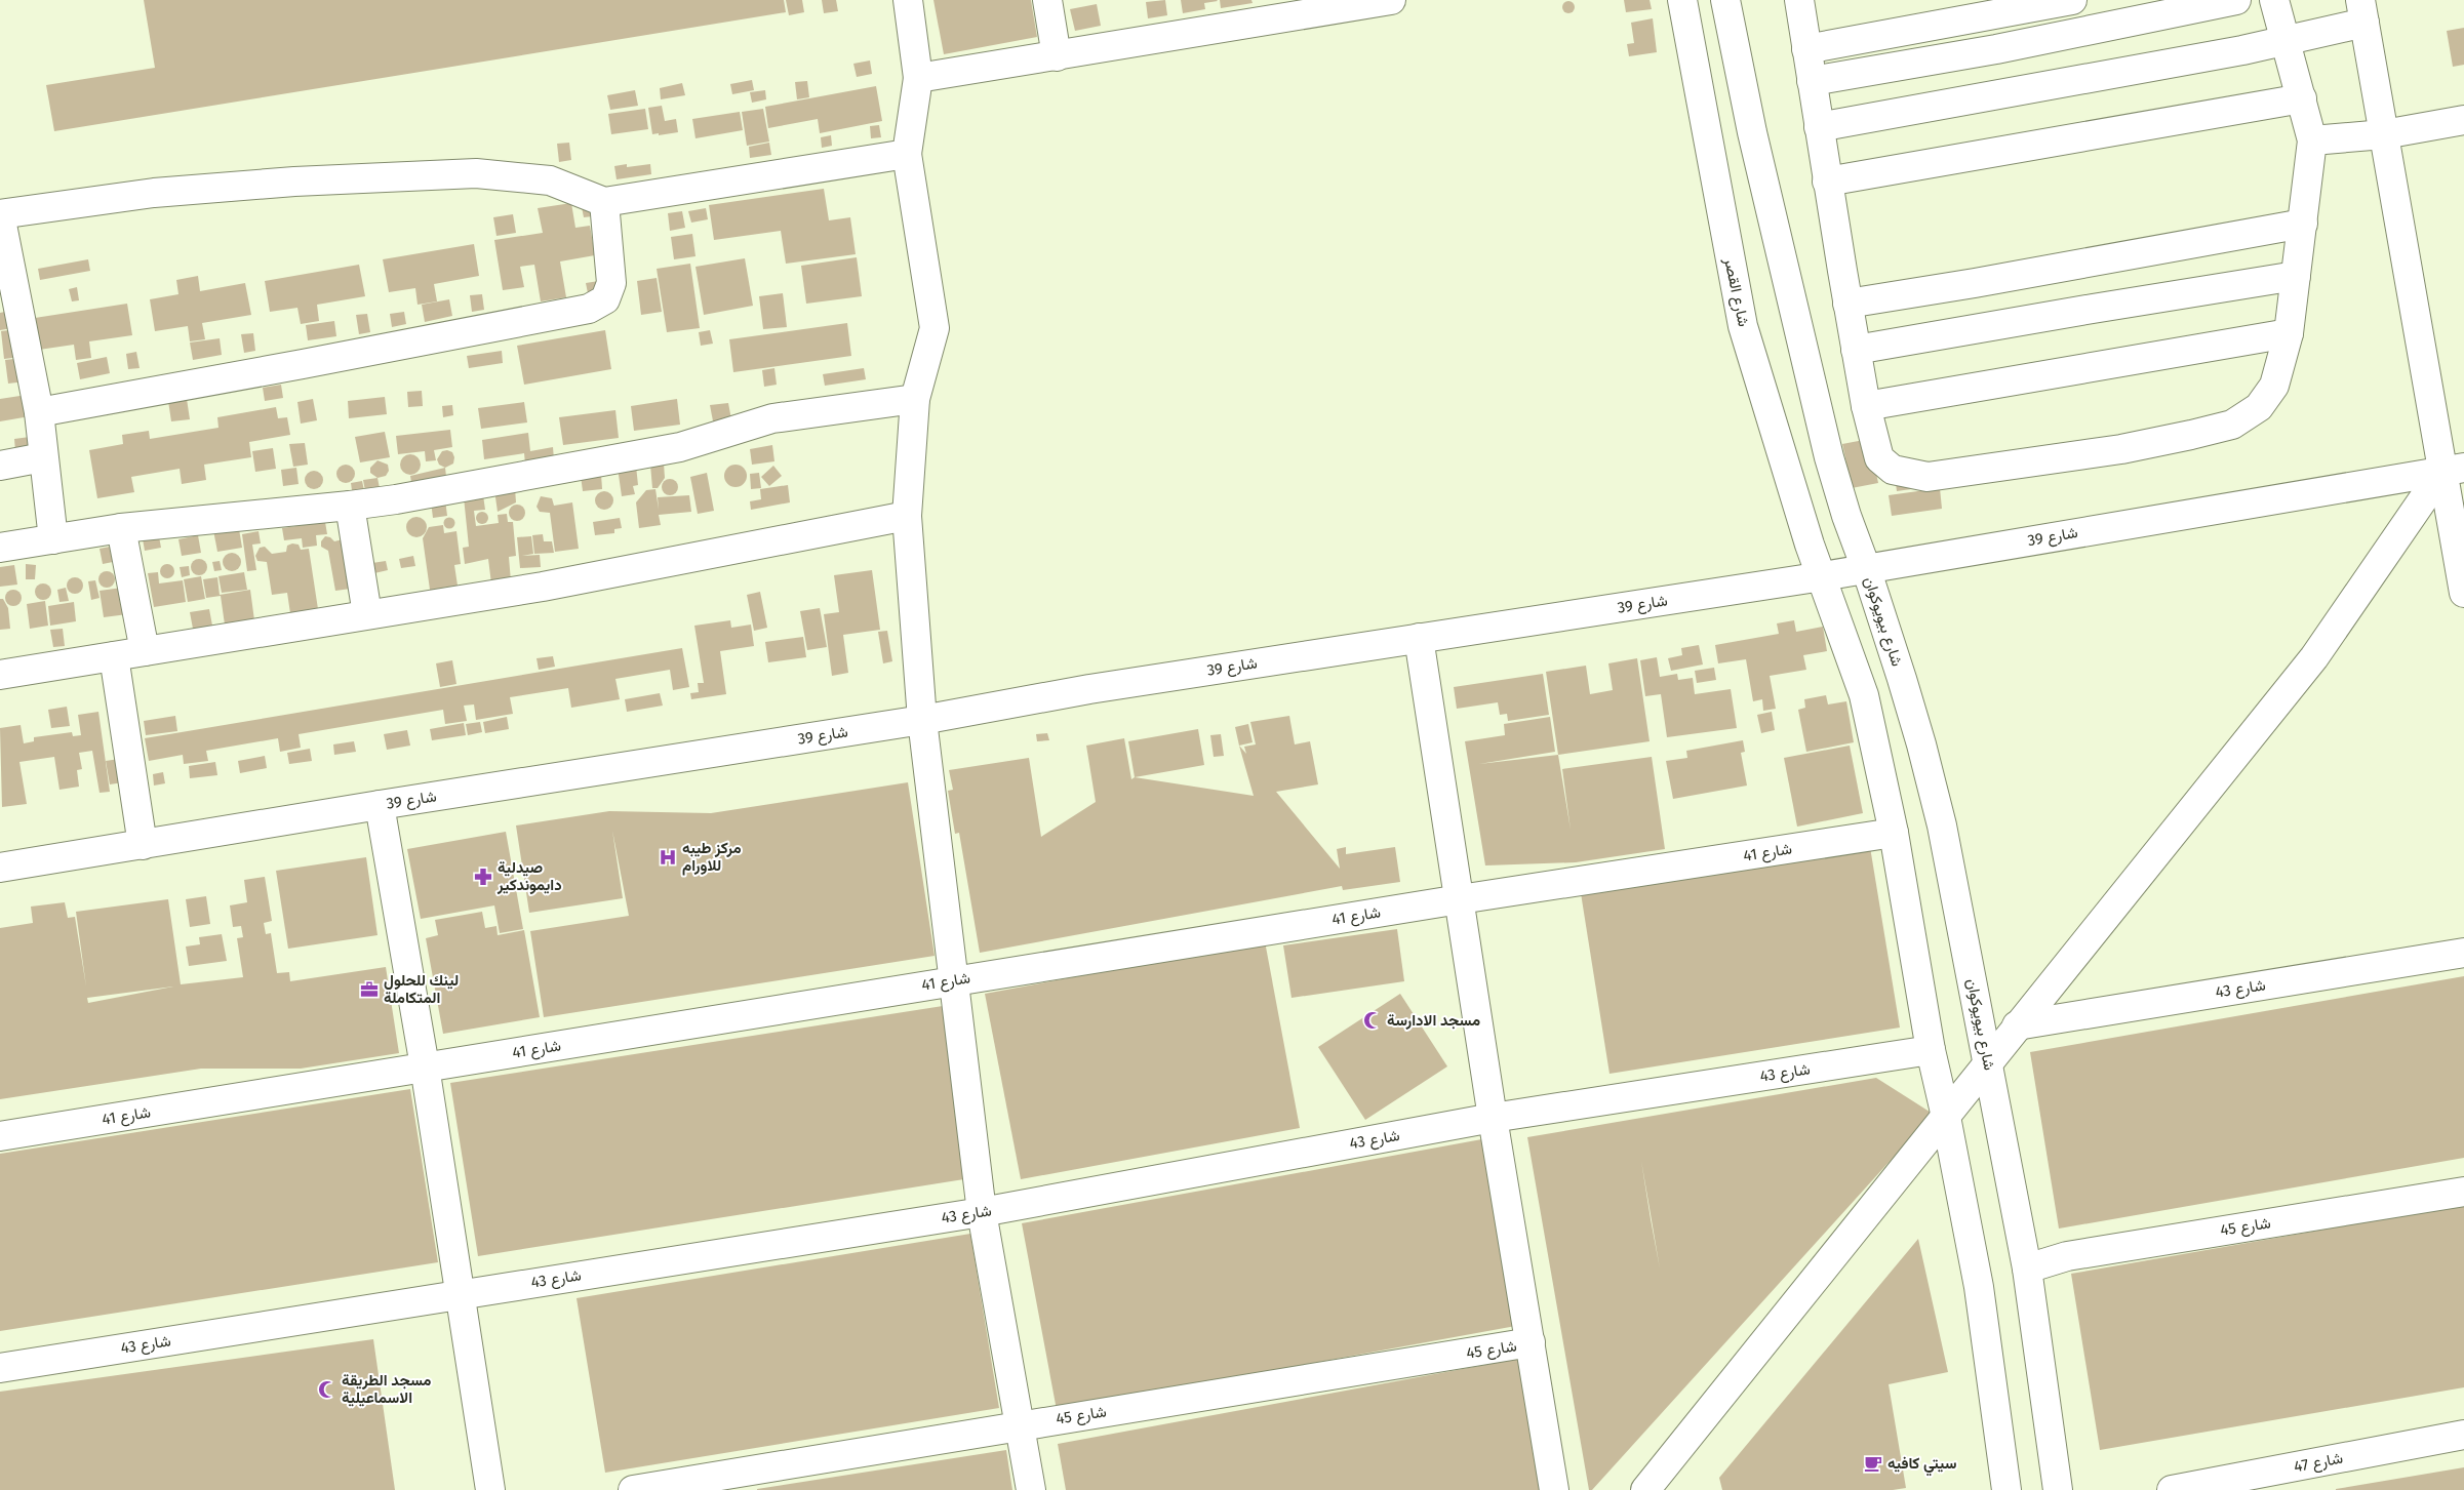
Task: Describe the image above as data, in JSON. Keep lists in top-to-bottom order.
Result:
{
  "streets": {
    "street": [
      "شارع القصر",
      "شارع 39",
      "شارع بيويوكوان",
      "شارع 41",
      "شارع 43",
      "شارع 45",
      "شارع 47"
    ]
  },
  "crossings": [
    ["شارع القصر", "شارع 39"],
    ["شارع 39", "شارع بيويوكوان"],
    ["شارع بيويوكوان", "شارع 45"]
  ],
  "places": {
    "hospital": ["مركز طيبه للاورام"],
    "pharmacy": ["صيدلية دايموندكير"],
    "office": ["لينك للحلول المتكاملة"],
    "mosque": ["مسجد الادارسة", "مسجد الطريقة الاسماعيلية"],
    "cafe": ["سيتي كافيه"]
  }
}
